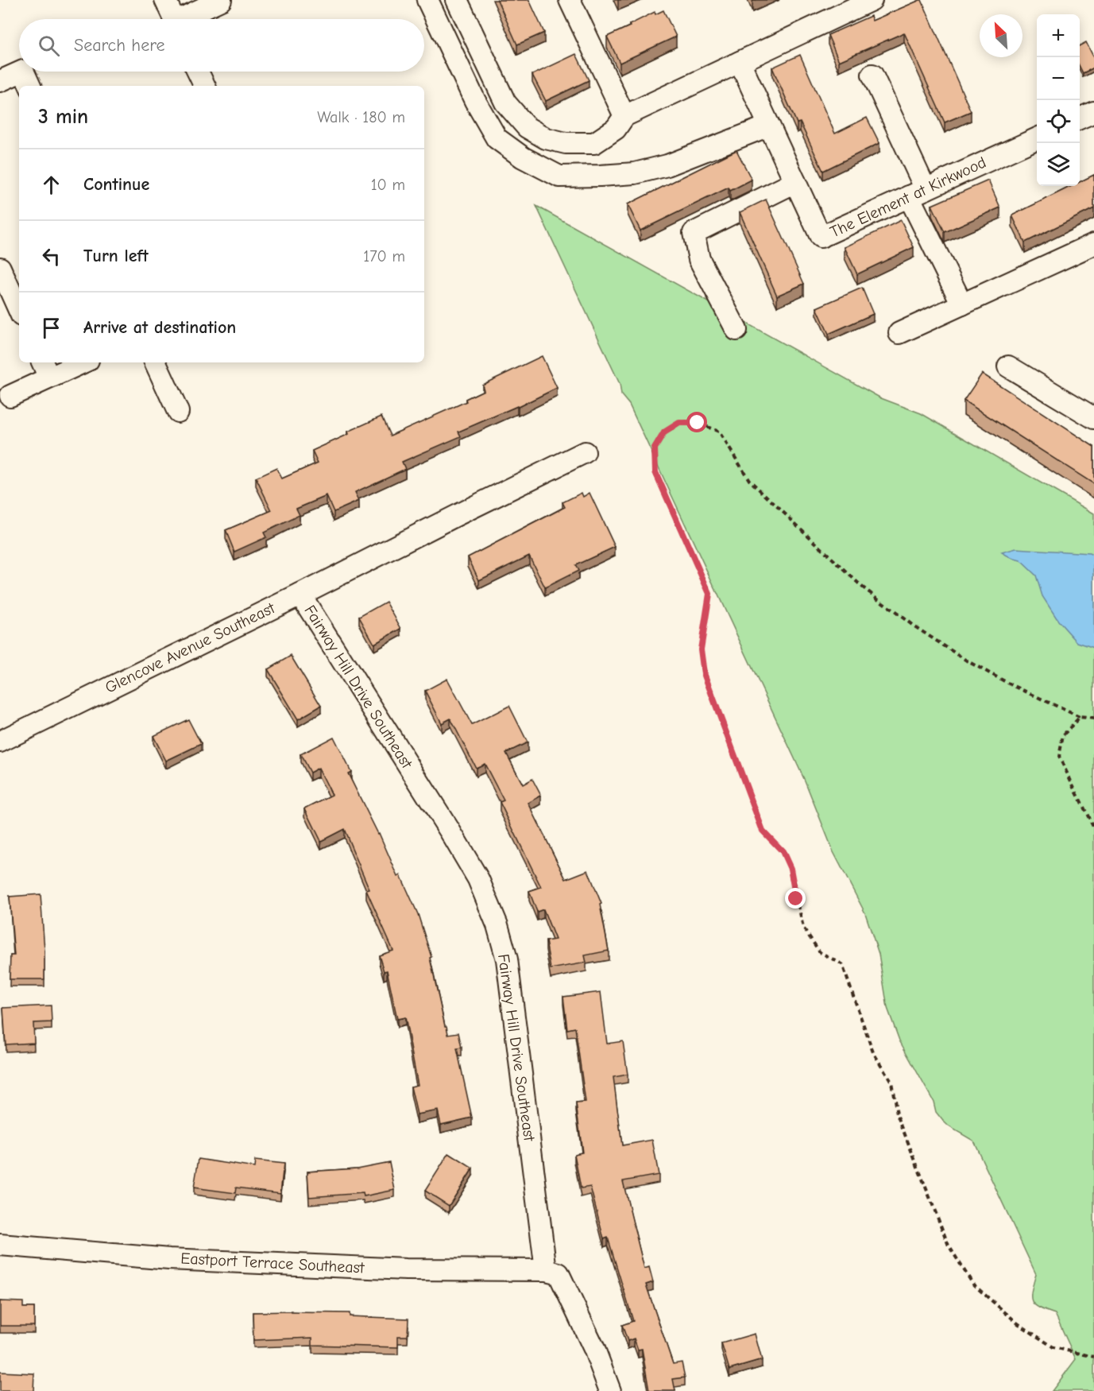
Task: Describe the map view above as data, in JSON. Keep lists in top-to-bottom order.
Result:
{
  "streets": {
    "street": [
      "The Element at Kirkwood",
      "Glencove Avenue Southeast",
      "Fairway Hill Drive Southeast",
      "Eastport Terrace Southeast"
    ]
  },
  "crossings": [
    ["Glencove Avenue Southeast", "Fairway Hill Drive Southeast"],
    ["Fairway Hill Drive Southeast", "Eastport Terrace Southeast"]
  ],
  "north": "top left",
  "page": {
    "map_buttons": ["+", "−"],
    "search": "Search here",
    "heading": ["3 min", "Walk · 180 m"],
    "list": [
      ["Continue", "10 m"],
      ["Turn left", "170 m"],
      "Arrive at destination"
    ]
  }
}
